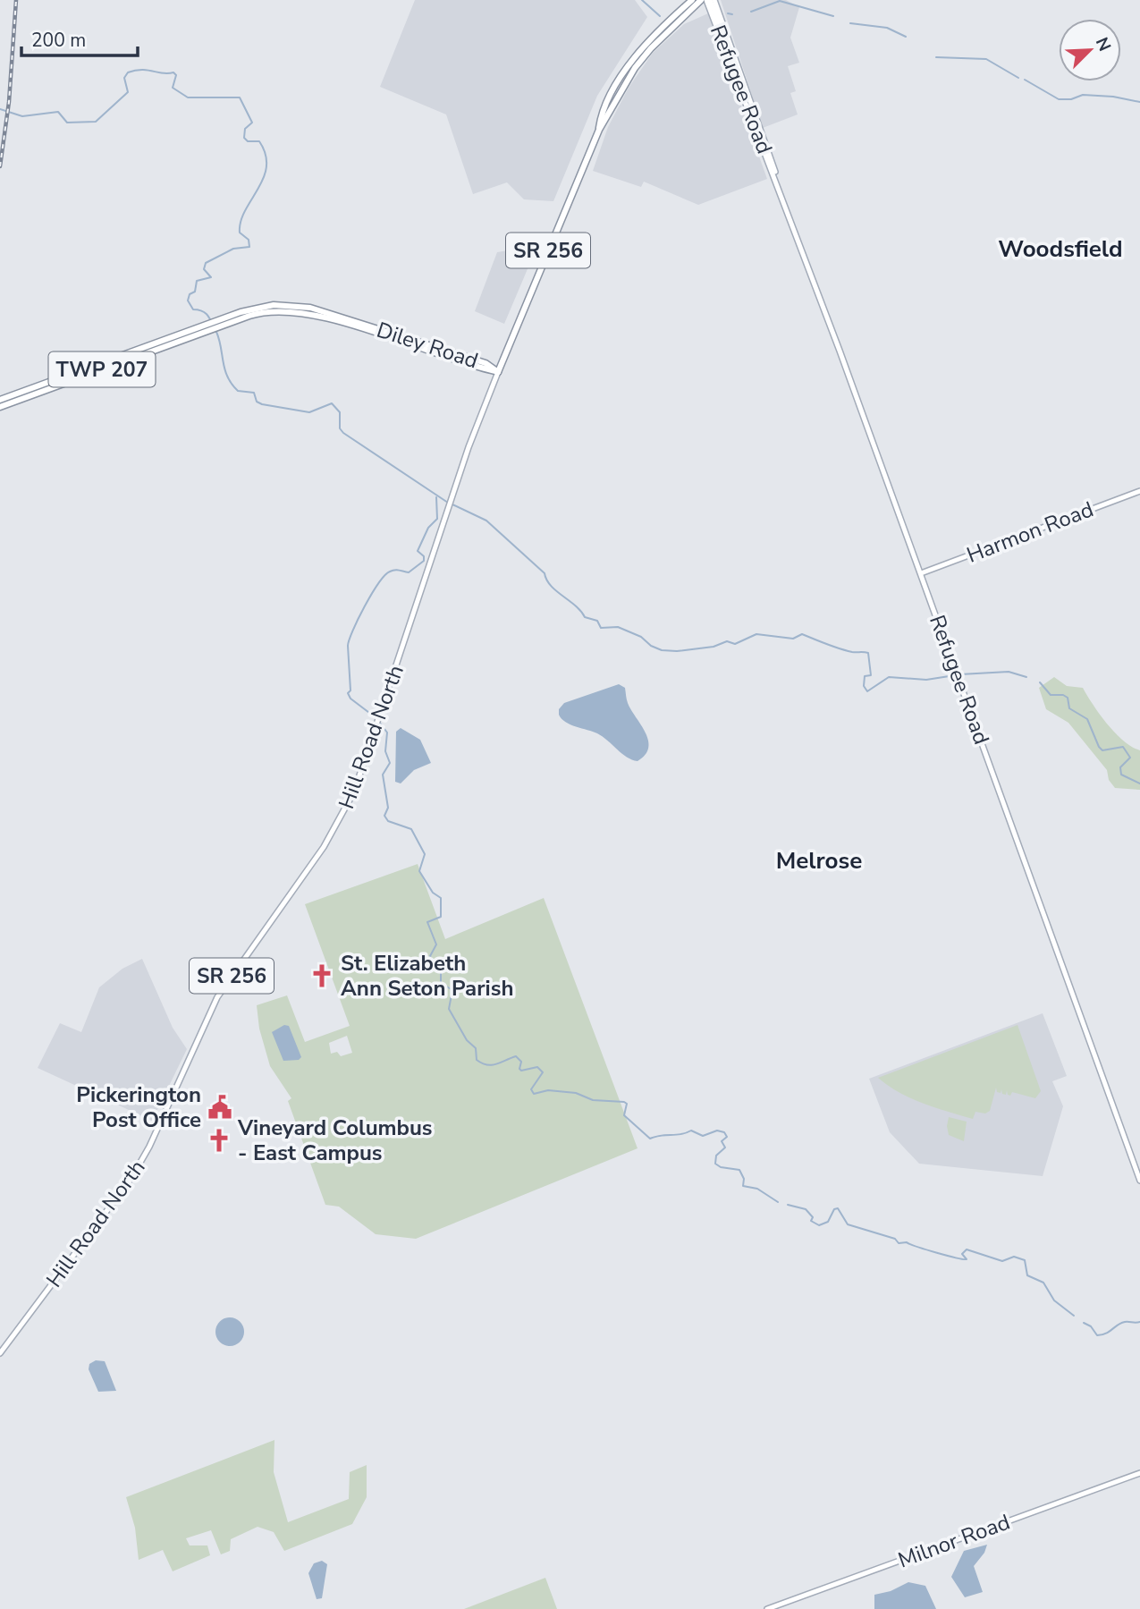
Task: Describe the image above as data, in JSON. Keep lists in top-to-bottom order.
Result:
{
  "streets": {
    "highway": [
      "SR 256",
      "Diley Road",
      "TWP 207",
      "Hill Road North"
    ],
    "main road": ["Refugee Road", "Harmon Road", "Milnor Road"]
  },
  "crossings": [
    ["Refugee Road", "Harmon Road"],
    ["Diley Road", "Hill Road North"]
  ],
  "districts": ["Woodsfield", "Melrose"],
  "places": {
    "church": ["St. Elizabeth Ann Seton Parish", "Vineyard Columbus - East Campus"],
    "public building": ["Pickerington Post Office"]
  },
  "scale_bar": "200 m",
  "north": "top right"
}
